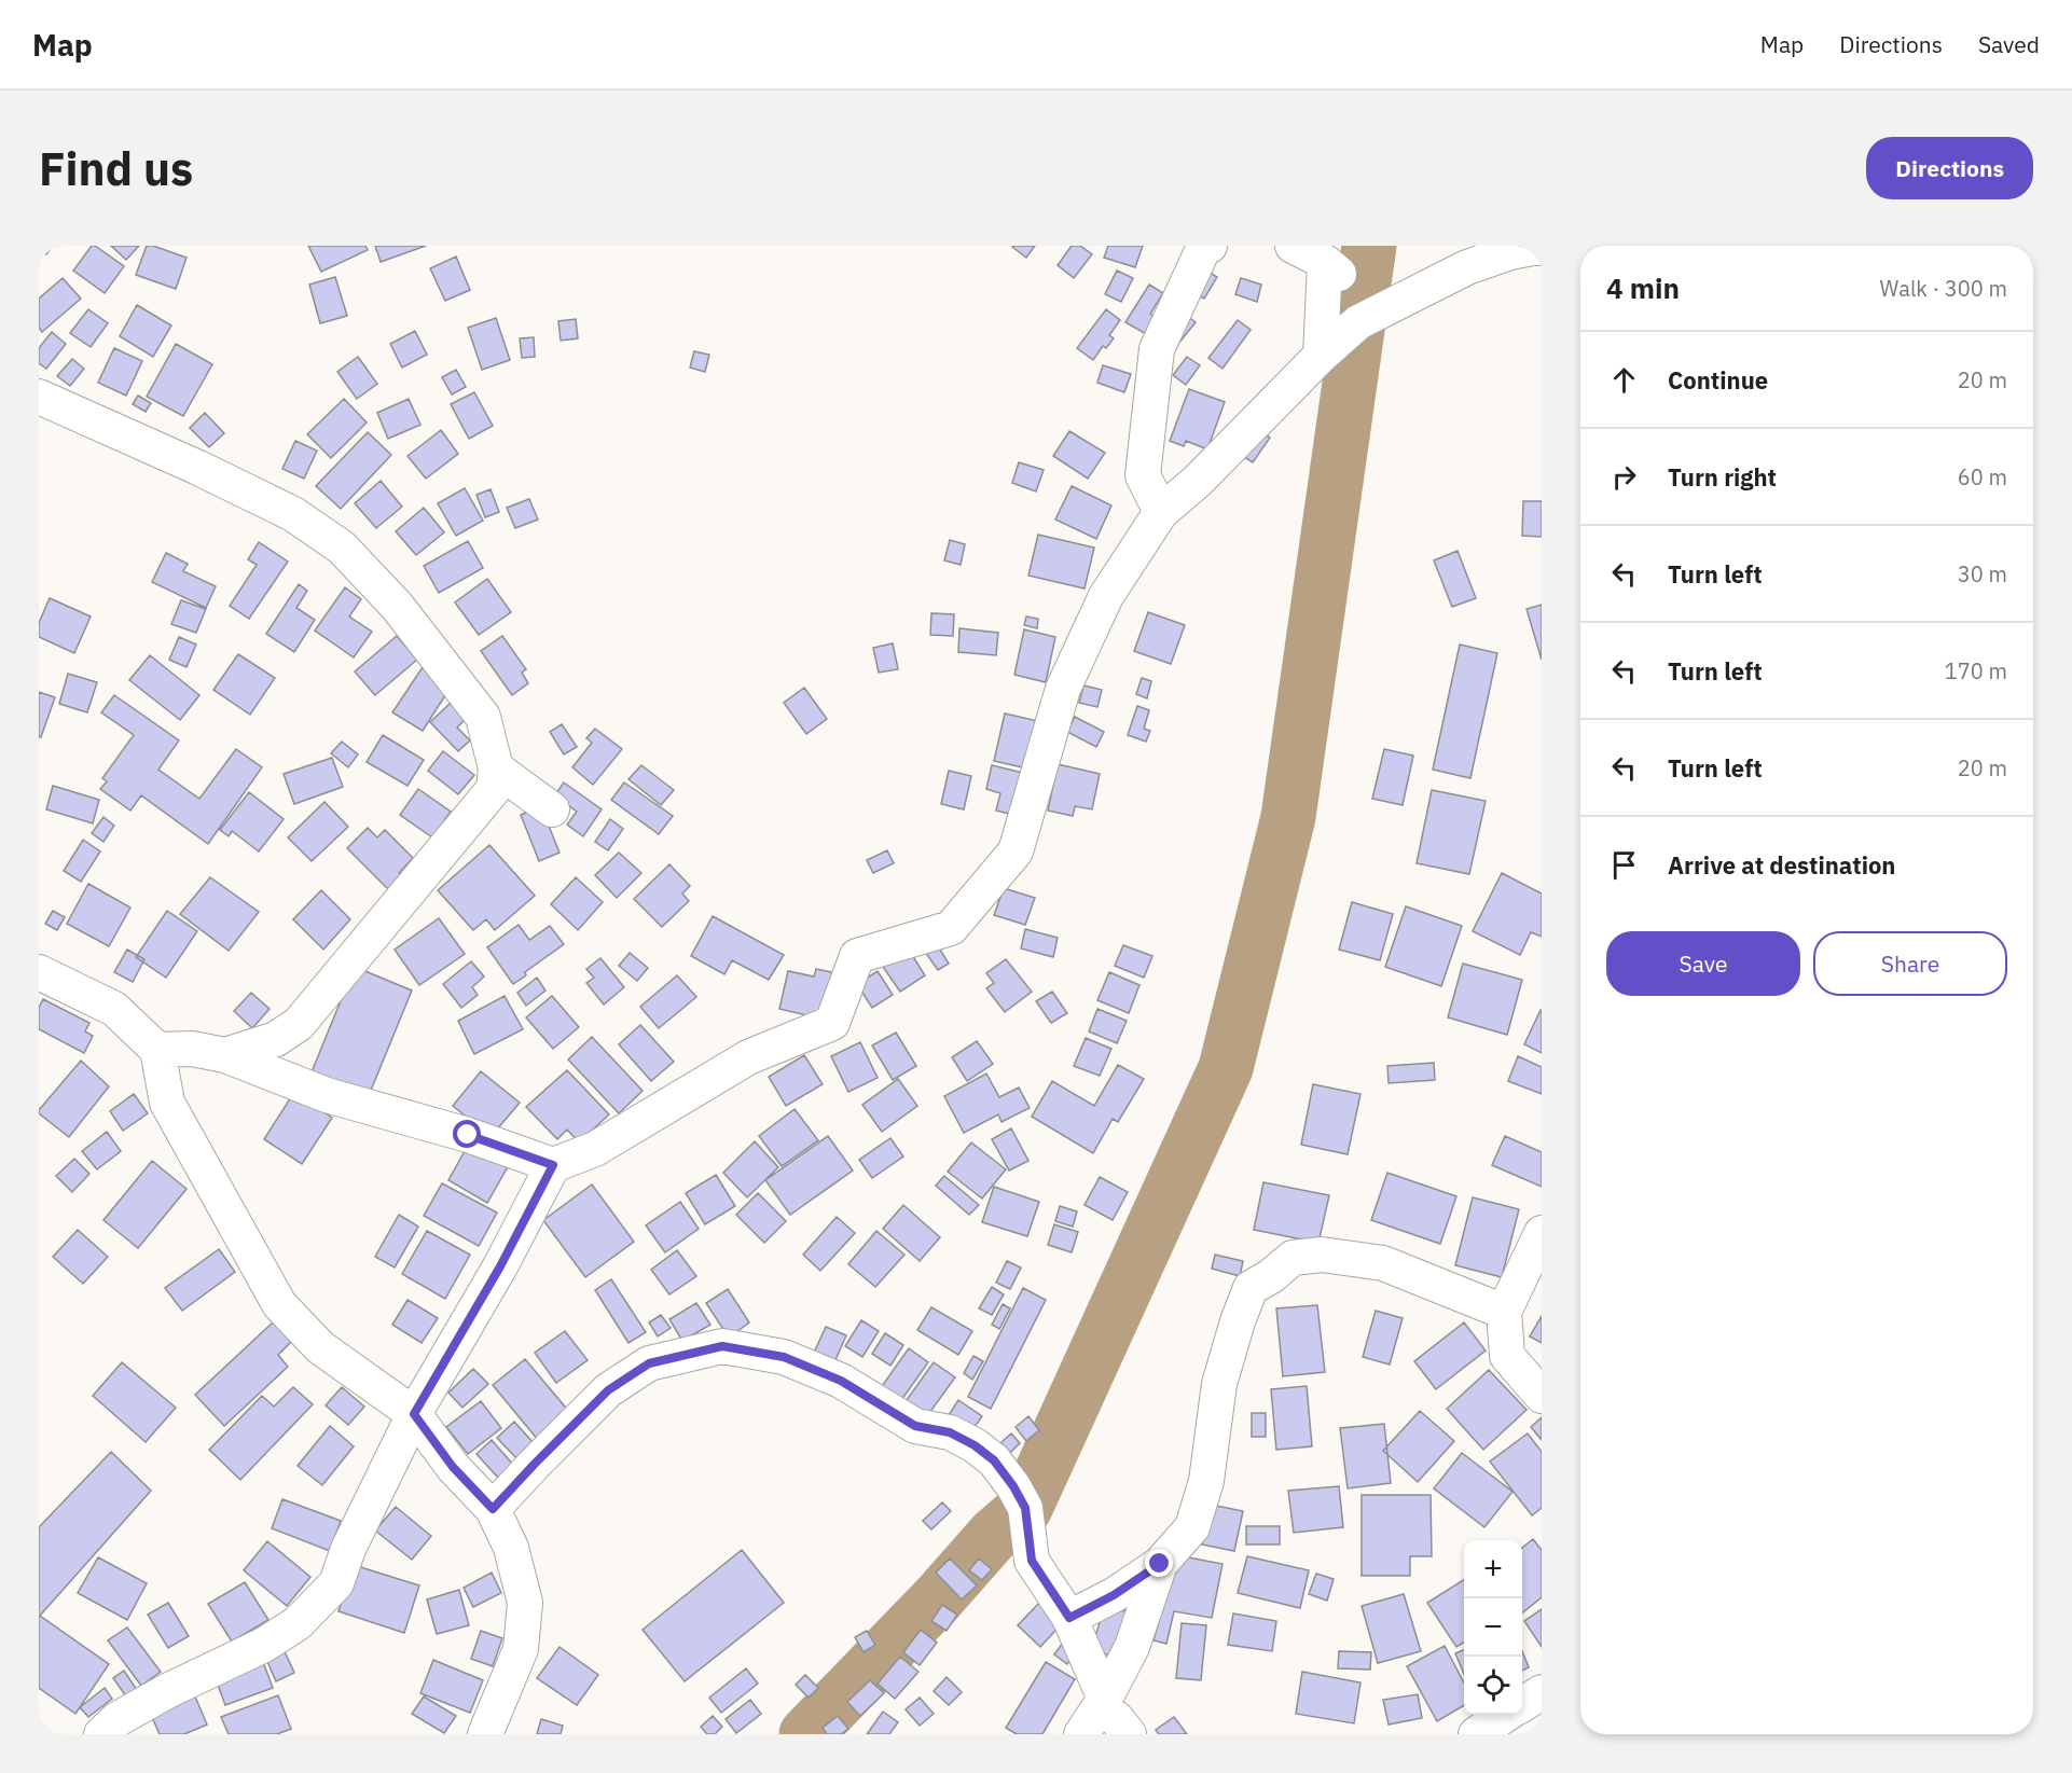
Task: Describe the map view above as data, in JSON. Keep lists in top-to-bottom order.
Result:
{
  "page": {
    "header": "Map",
    "nav": ["Map", "Directions", "Saved"],
    "buttons": [
      "Directions",
      ["Save", "Share"]
    ],
    "title": "Find us",
    "heading": ["4 min", "Walk · 300 m"],
    "list": [
      ["Continue", "20 m"],
      ["Turn right", "60 m"],
      ["Turn left", "30 m"],
      ["Turn left", "170 m"],
      ["Turn left", "20 m"],
      "Arrive at destination"
    ],
    "map_buttons": ["+", "−"]
  }
}
